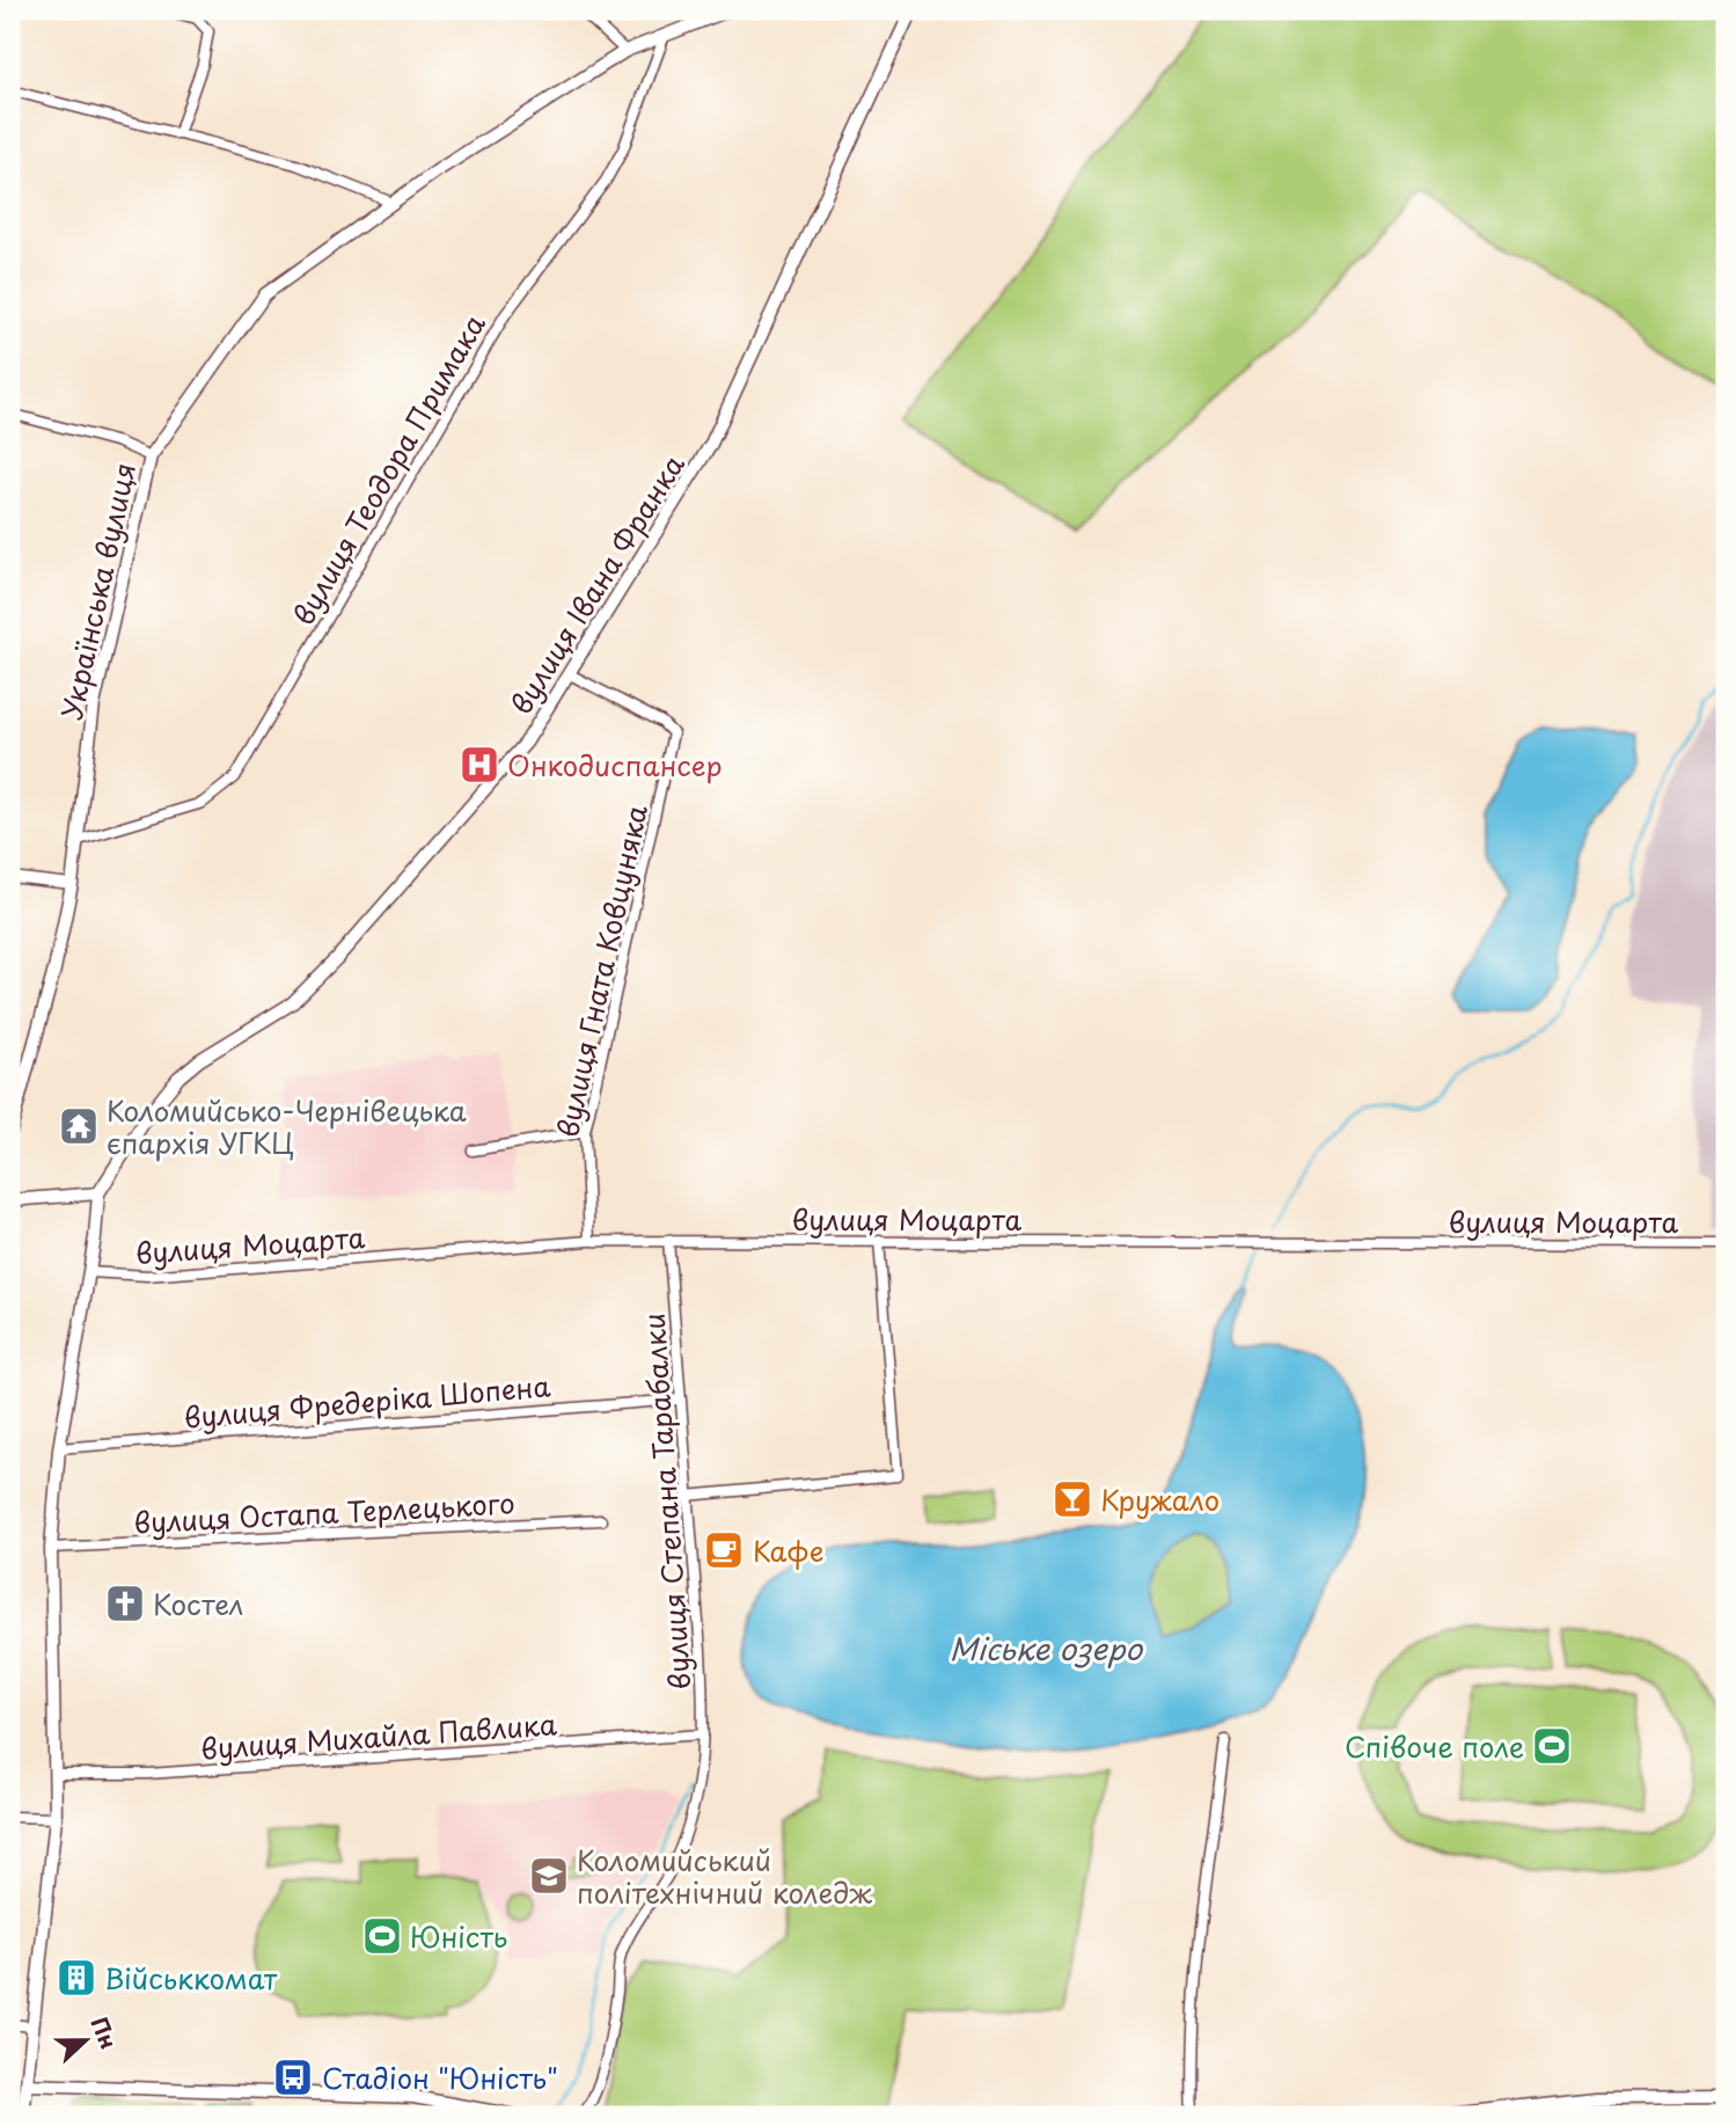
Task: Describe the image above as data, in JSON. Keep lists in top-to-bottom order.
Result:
{
  "streets": {
    "street": [
      "вулиця Теодора Примака",
      "вулиця Івана Франка",
      "Українська вулиця",
      "вулиця Гната Ковцуняка",
      "вулиця Моцарта",
      "вулиця Фредеріка Шопена",
      "вулиця Степана Тарабалки",
      "вулиця Остапа Терлецького",
      "вулиця Михайла Павлика"
    ]
  },
  "crossings": [
    ["вулиця Теодора Примака", "Українська вулиця"],
    ["вулиця Івана Франка", "вулиця Гната Ковцуняка"],
    ["вулиця Івана Франка", "вулиця Моцарта"],
    ["вулиця Івана Франка", "вулиця Фредеріка Шопена"],
    ["вулиця Івана Франка", "вулиця Остапа Терлецького"],
    ["вулиця Івана Франка", "вулиця Михайла Павлика"],
    ["вулиця Гната Ковцуняка", "вулиця Моцарта"],
    ["вулиця Моцарта", "вулиця Степана Тарабалки"],
    ["вулиця Фредеріка Шопена", "вулиця Степана Тарабалки"],
    ["вулиця Степана Тарабалки", "вулиця Михайла Павлика"]
  ],
  "water": ["Міське озеро"],
  "places": {
    "hospital": ["Онкодиспансер"],
    "temple": ["Коломийсько-Чернівецька єпархія УГКЦ"],
    "bar": ["Кружало"],
    "cafe": ["Кафе"],
    "church": ["Костел"],
    "sports": ["Співоче поле", "Юність"],
    "school or university": ["Коломийський політехнічний коледж"],
    "building": ["Військкомат"],
    "bus stop": ["Стадіон \"Юність\""]
  },
  "north": "right"
}
